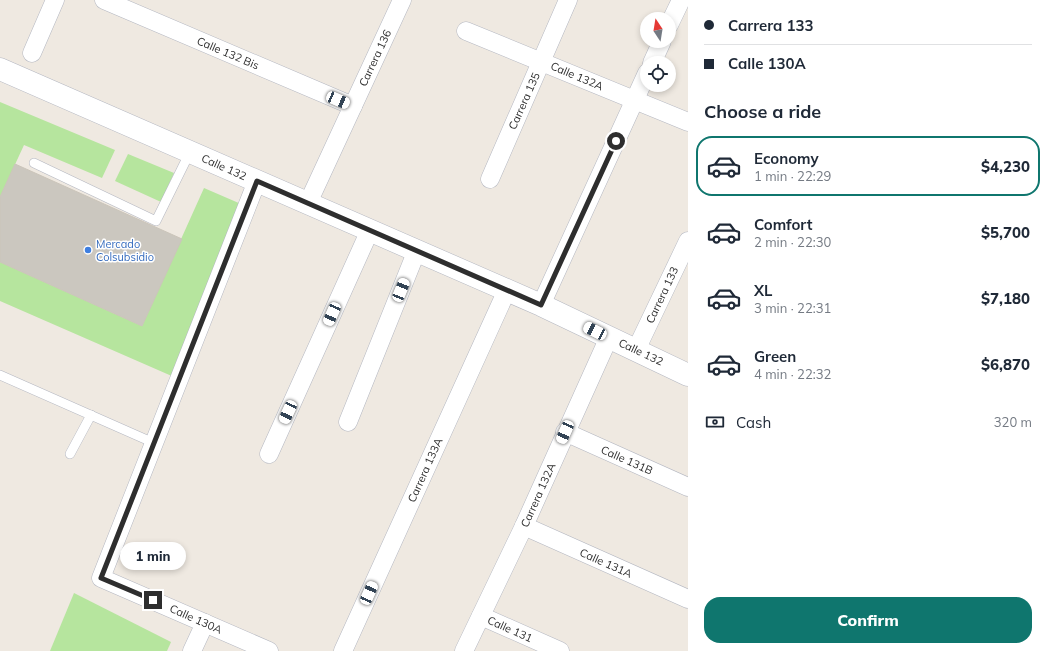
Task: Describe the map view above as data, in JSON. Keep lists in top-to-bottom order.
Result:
{
  "streets": {
    "street": [
      "Calle 132 Bis",
      "Carrera 136",
      "Calle 132A",
      "Carrera 135",
      "Calle 132",
      "Carrera 133",
      "Calle 131B",
      "Carrera 133A",
      "Carrera 132A",
      "Calle 131A",
      "Calle 130A",
      "Calle 131"
    ]
  },
  "crossings": [
    ["Calle 132 Bis", "Carrera 136"],
    ["Carrera 136", "Calle 132"],
    ["Calle 132A", "Carrera 135"],
    ["Calle 132", "Carrera 133"],
    ["Calle 132", "Carrera 133A"],
    ["Calle 132", "Carrera 132A"],
    ["Calle 131B", "Carrera 132A"],
    ["Carrera 132A", "Calle 131A"],
    ["Carrera 132A", "Calle 131"]
  ],
  "places": ["Mercado Colsubsidio"],
  "north": "top",
  "page": {
    "banner": ["Carrera 133", "Calle 130A"],
    "heading": "Choose a ride",
    "list": [
      {
        "name": "Economy",
        "note": "1 min · 22:29",
        "value": "$4,230"
      },
      {
        "name": "Comfort",
        "note": "2 min · 22:30",
        "value": "$5,700"
      },
      {
        "name": "XL",
        "note": "3 min · 22:31",
        "value": "$7,180"
      },
      {
        "name": "Green",
        "note": "4 min · 22:32",
        "value": "$6,870"
      }
    ],
    "pay": ["Cash", "320 m"],
    "bubble": "1 min",
    "buttons": "Confirm"
  }
}
